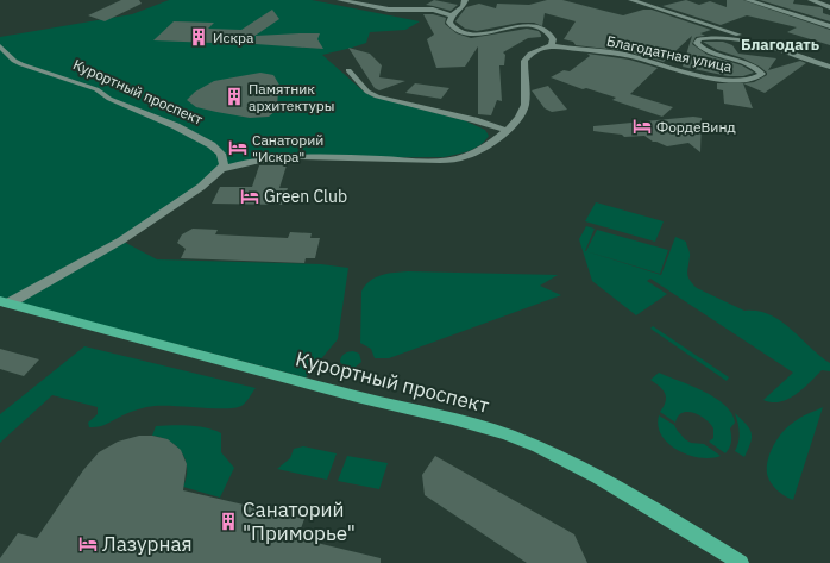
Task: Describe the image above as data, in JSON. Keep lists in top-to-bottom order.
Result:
{
  "streets": {
    "main road": ["Курортный проспект"],
    "street": ["Благодатная улица"]
  },
  "crossings": [
    ["Благодатная улица", "Курортный проспект"]
  ],
  "districts": ["Благодать"],
  "places": {
    "building": ["Искра", "Памятник архитектуры", "Санаторий \"Приморье\""],
    "hotel": [
      "ФордеВинд",
      "Санаторий \"Искра\"",
      "Green Club",
      "Лазурная"
    ]
  }
}
